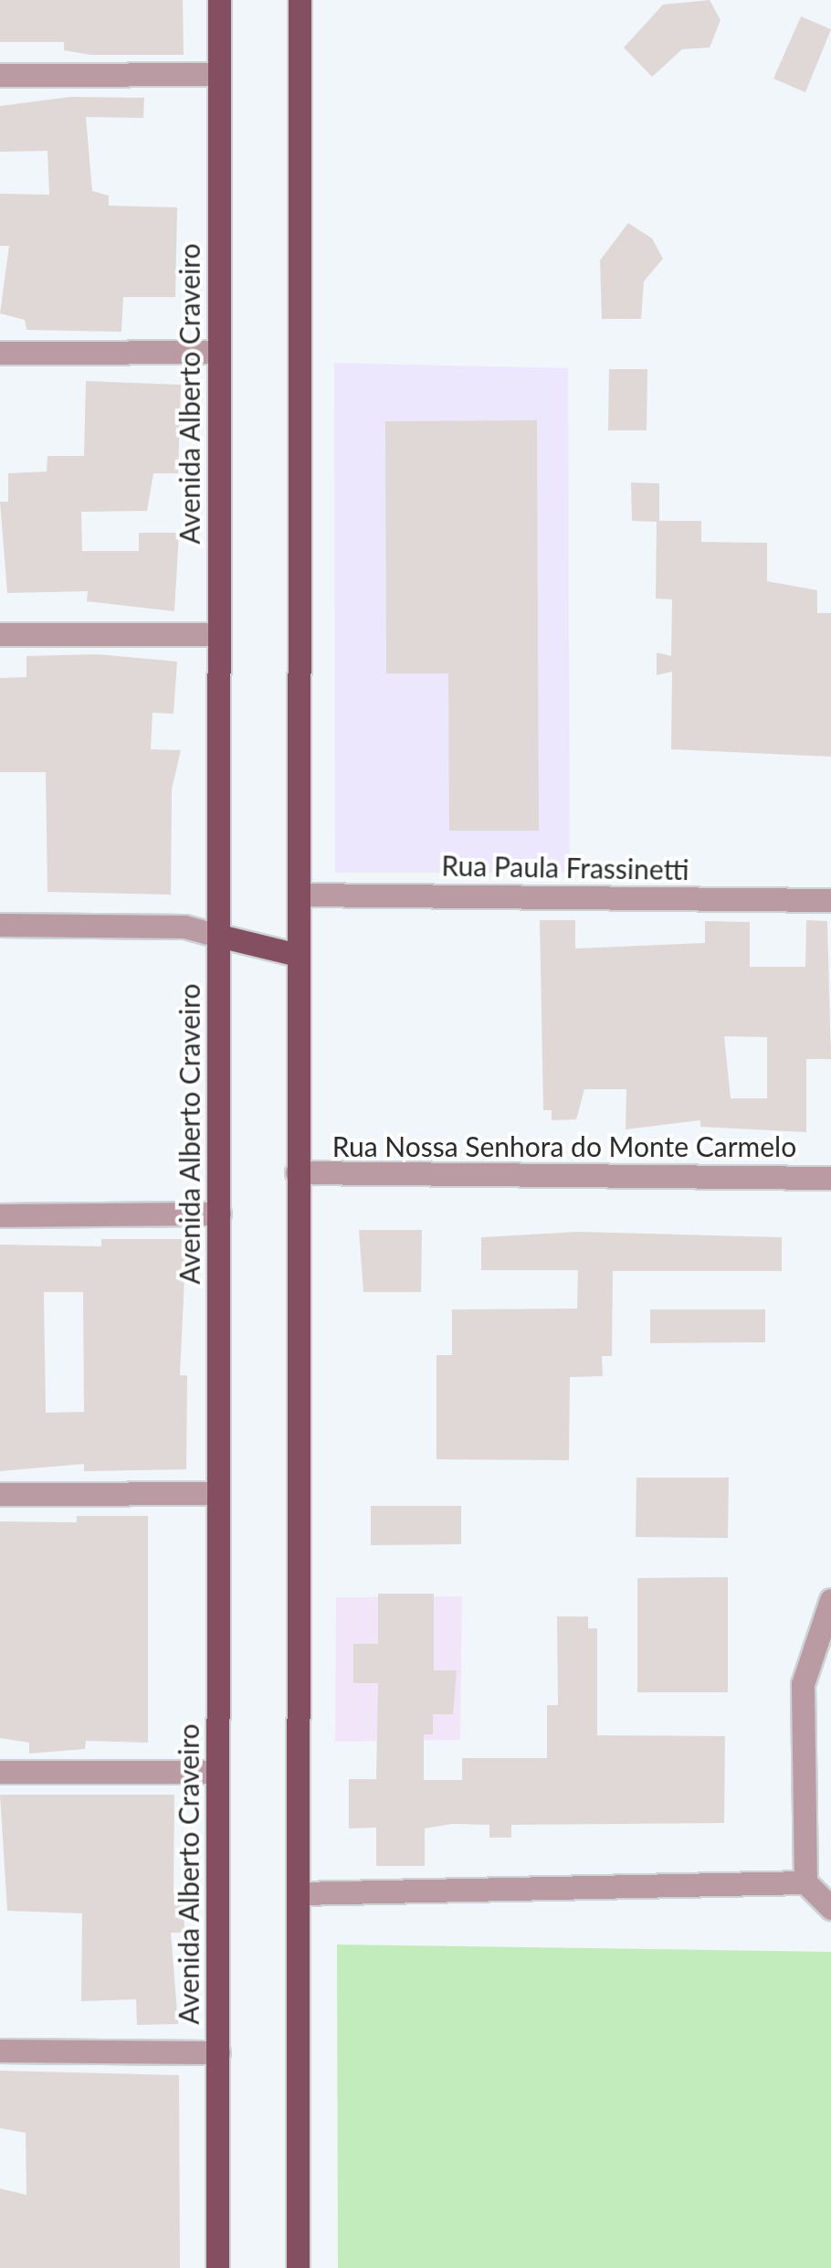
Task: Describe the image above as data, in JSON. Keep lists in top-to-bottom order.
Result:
{
  "streets": {
    "main road": ["Avenida Alberto Craveiro"],
    "street": ["Rua Paula Frassinetti", "Rua Nossa Senhora do Monte Carmelo"]
  }
}
